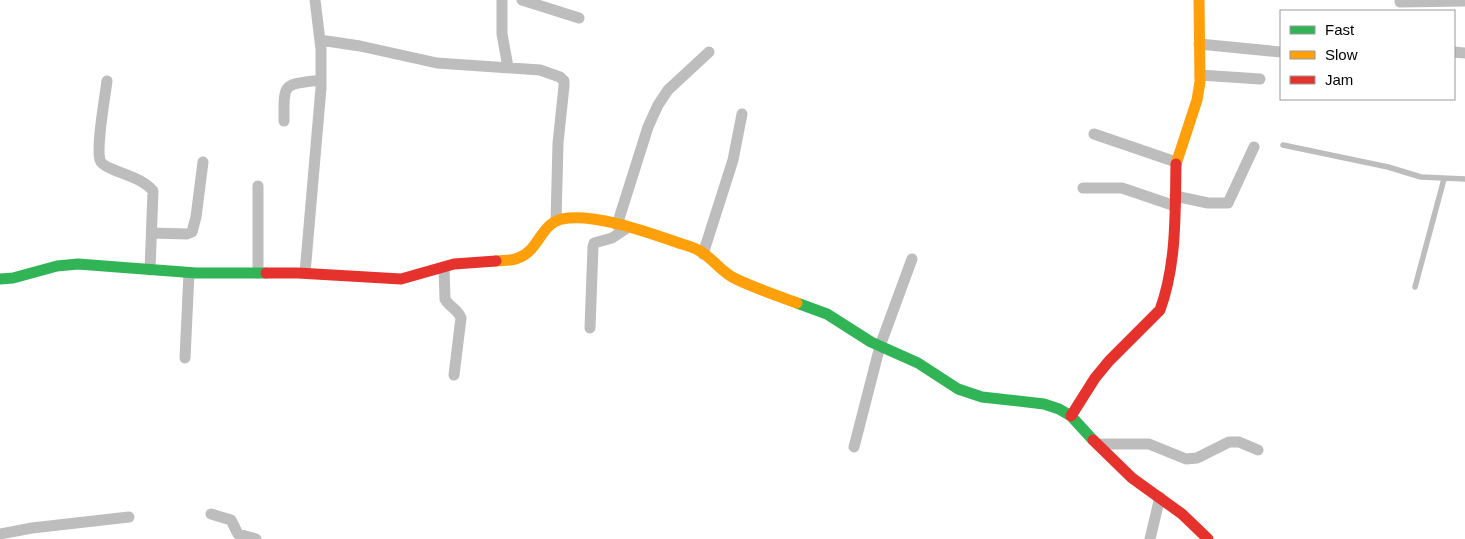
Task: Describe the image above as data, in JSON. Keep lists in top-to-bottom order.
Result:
{
  "legend": ["Fast", "Slow", "Jam"]
}
